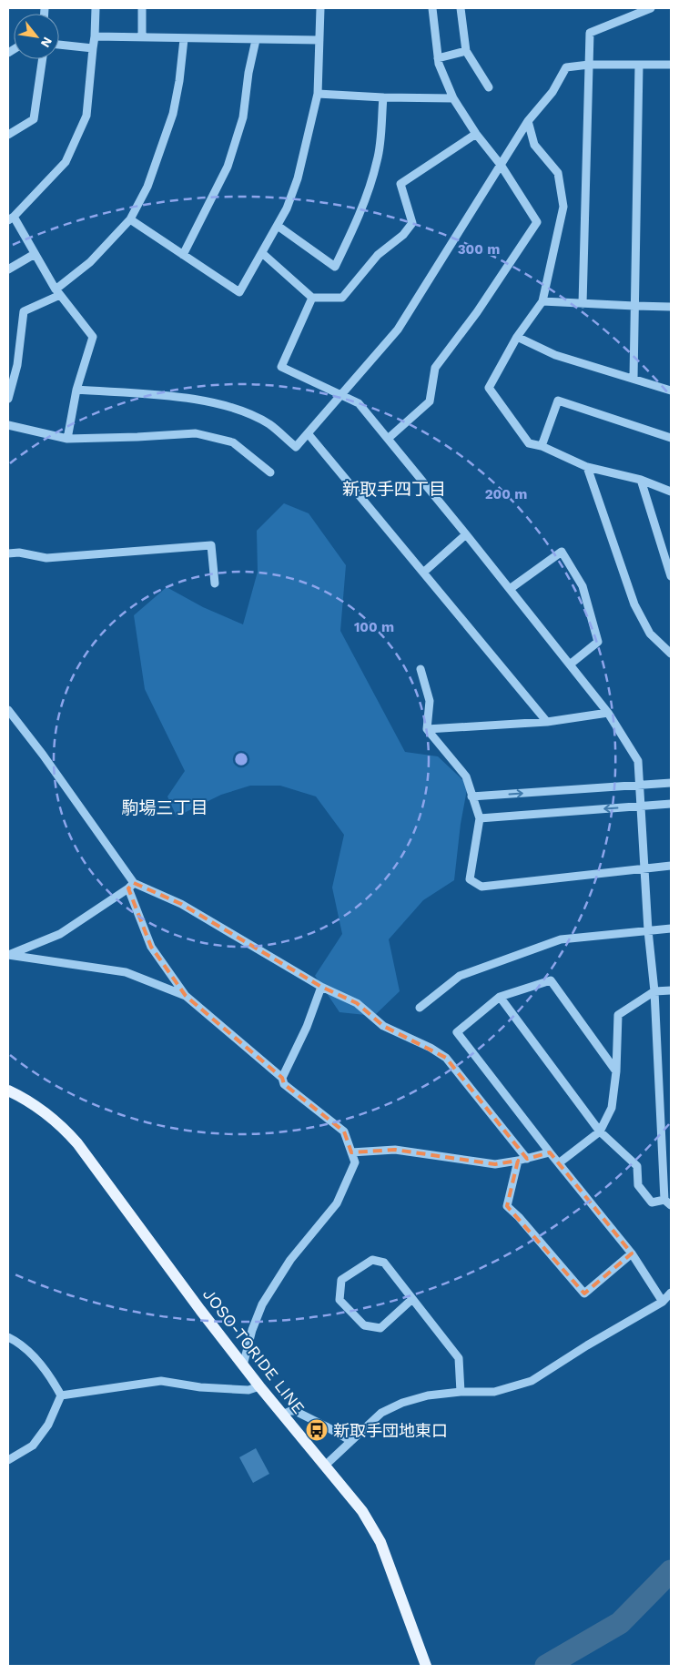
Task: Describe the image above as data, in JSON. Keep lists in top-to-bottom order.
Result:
{
  "streets": {
    "main road": ["JOSO-TORIDE LINE"]
  },
  "districts": ["新取手四丁目", "駒場三丁目"],
  "places": {
    "bus stop": ["新取手団地東口"]
  },
  "north": "bottom right",
  "rings": ["300 m", "200 m", "100 m"]
}
